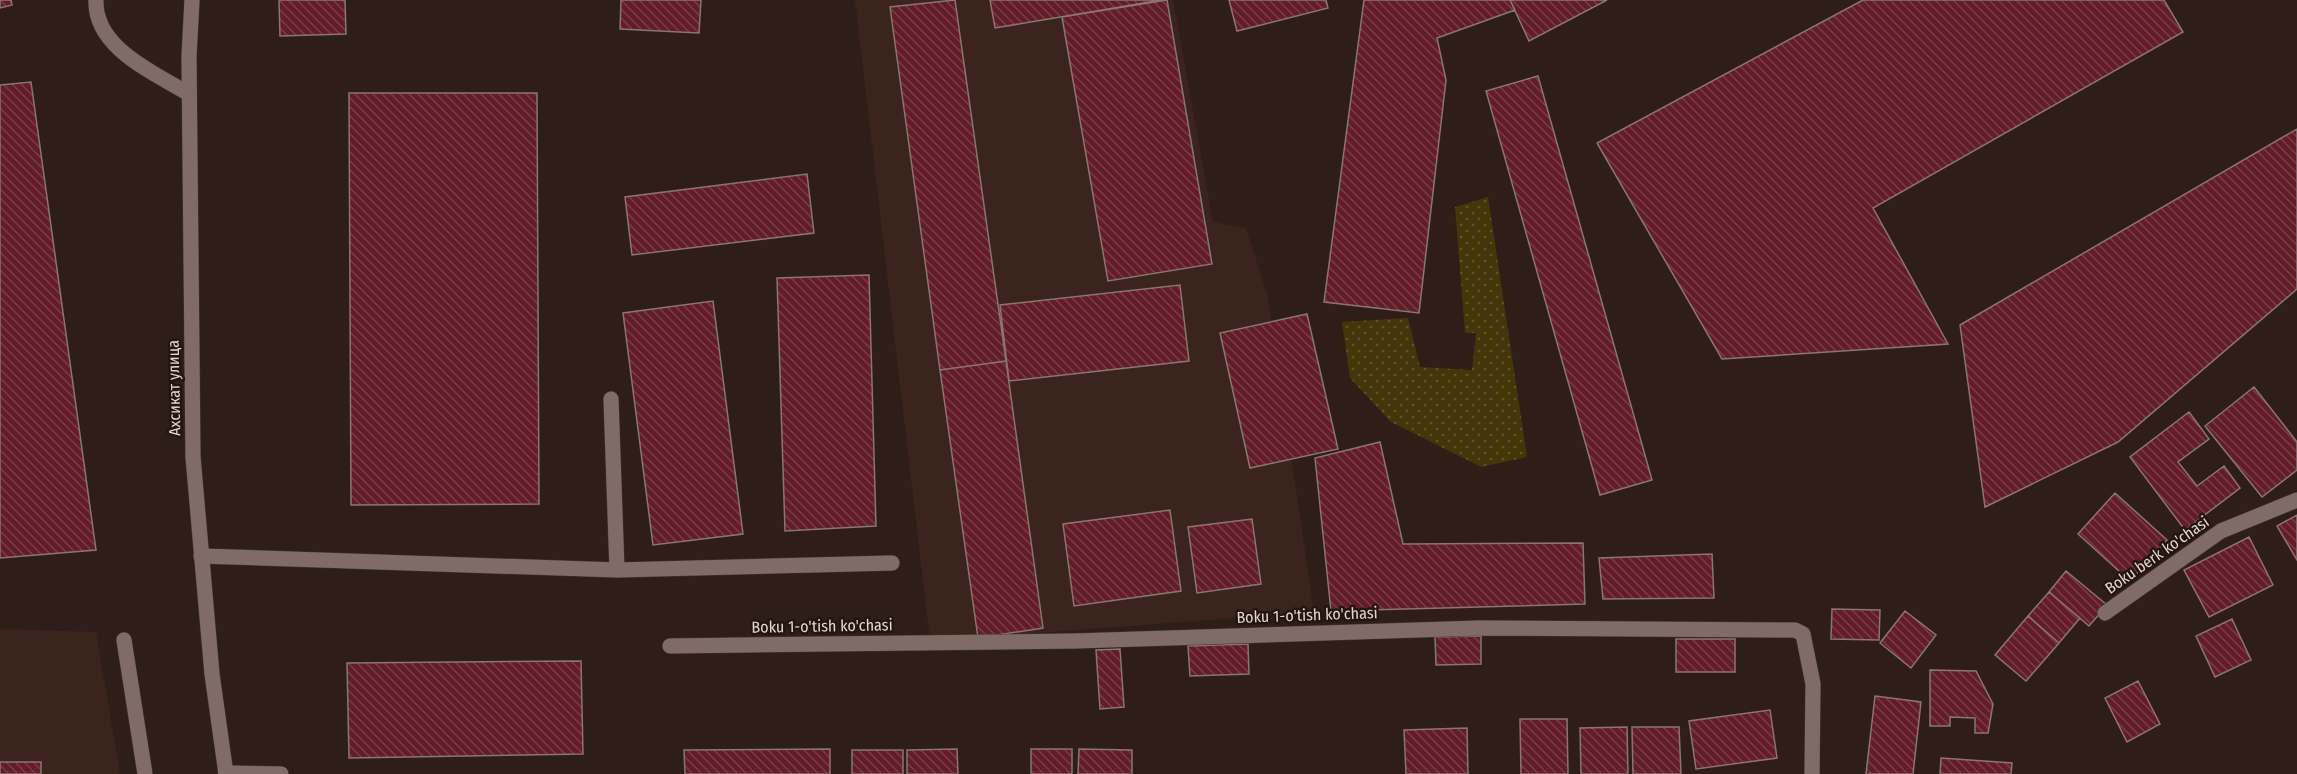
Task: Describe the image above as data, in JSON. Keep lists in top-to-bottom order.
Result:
{
  "streets": {
    "street": ["Ахсикат улица", "Boku berk ko'chasi", "Boku 1-o'tish ko'chasi"]
  }
}
